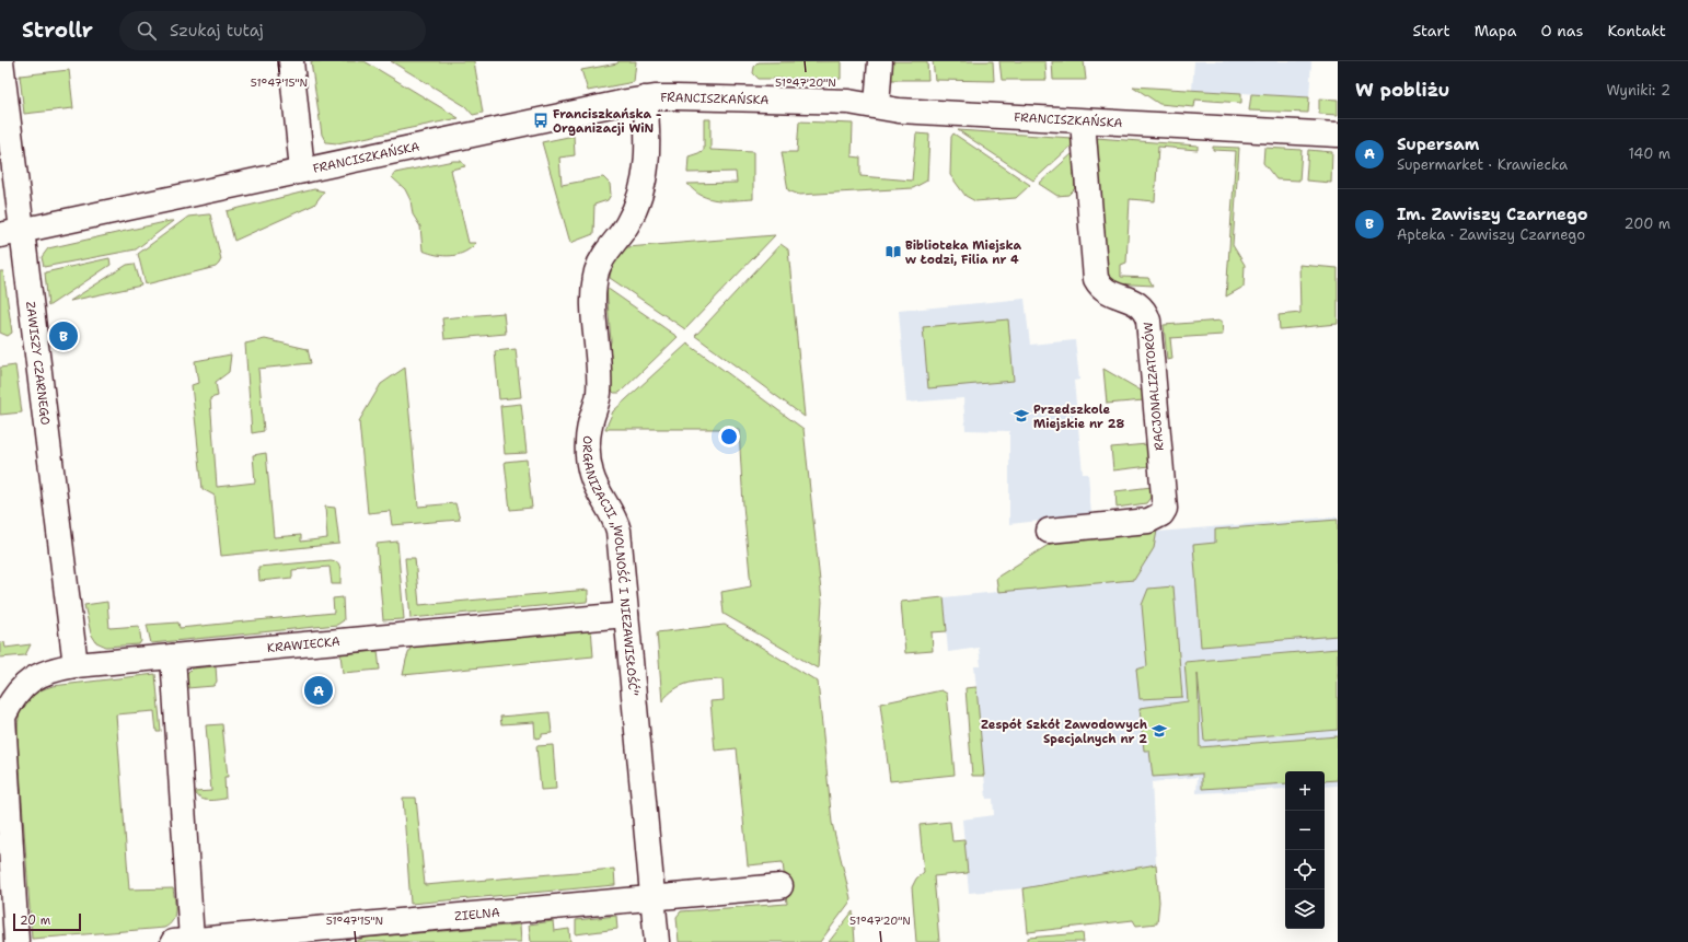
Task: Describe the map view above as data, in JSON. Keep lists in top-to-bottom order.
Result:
{
  "streets": {
    "street": [
      "FRANCISZKAŃSKA",
      "ZAWISZY CZARNEGO",
      "RACJONALIZATORÓW",
      "ORGANIZACJI „WOLNOŚĆ I NIEZAWISŁOŚĆ”",
      "KRAWIECKA",
      "ZIELNA"
    ]
  },
  "crossings": [
    ["FRANCISZKAŃSKA", "ZAWISZY CZARNEGO"],
    ["FRANCISZKAŃSKA", "RACJONALIZATORÓW"],
    ["FRANCISZKAŃSKA", "ORGANIZACJI „WOLNOŚĆ I NIEZAWISŁOŚĆ”"],
    ["ZAWISZY CZARNEGO", "KRAWIECKA"],
    ["ORGANIZACJI „WOLNOŚĆ I NIEZAWISŁOŚĆ”", "KRAWIECKA"],
    ["ORGANIZACJI „WOLNOŚĆ I NIEZAWISŁOŚĆ”", "ZIELNA"]
  ],
  "places": {
    "bus stop": ["Franciszkańska - Organizacji WiN"],
    "library": ["Biblioteka Miejska w Łodzi, Filia nr 4"],
    "school or university": ["Przedszkole Miejskie nr 28", "Zespół Szkół Zawodowych Specjalnych nr 2"]
  },
  "scale_bar": "20 m",
  "page": {
    "header": "Strollr",
    "search": "Szukaj tutaj",
    "nav": [
      "Start",
      "Mapa",
      "O nas",
      "Kontakt"
    ],
    "heading": ["W pobliżu", "Wyniki: 2"],
    "list": [
      {
        "mark": "A",
        "name": "Supersam",
        "note": "Supermarket · Krawiecka",
        "value": "140 m"
      },
      {
        "mark": "B",
        "name": "Im. Zawiszy Czarnego",
        "note": "Apteka · Zawiszy Czarnego",
        "value": "200 m"
      }
    ],
    "pins": ["B", "A"],
    "map_buttons": ["+", "−"],
    "scale": "20 m"
  },
  "coordinates": ["51°47'15\"N", "51°47'20\"N"]
}
